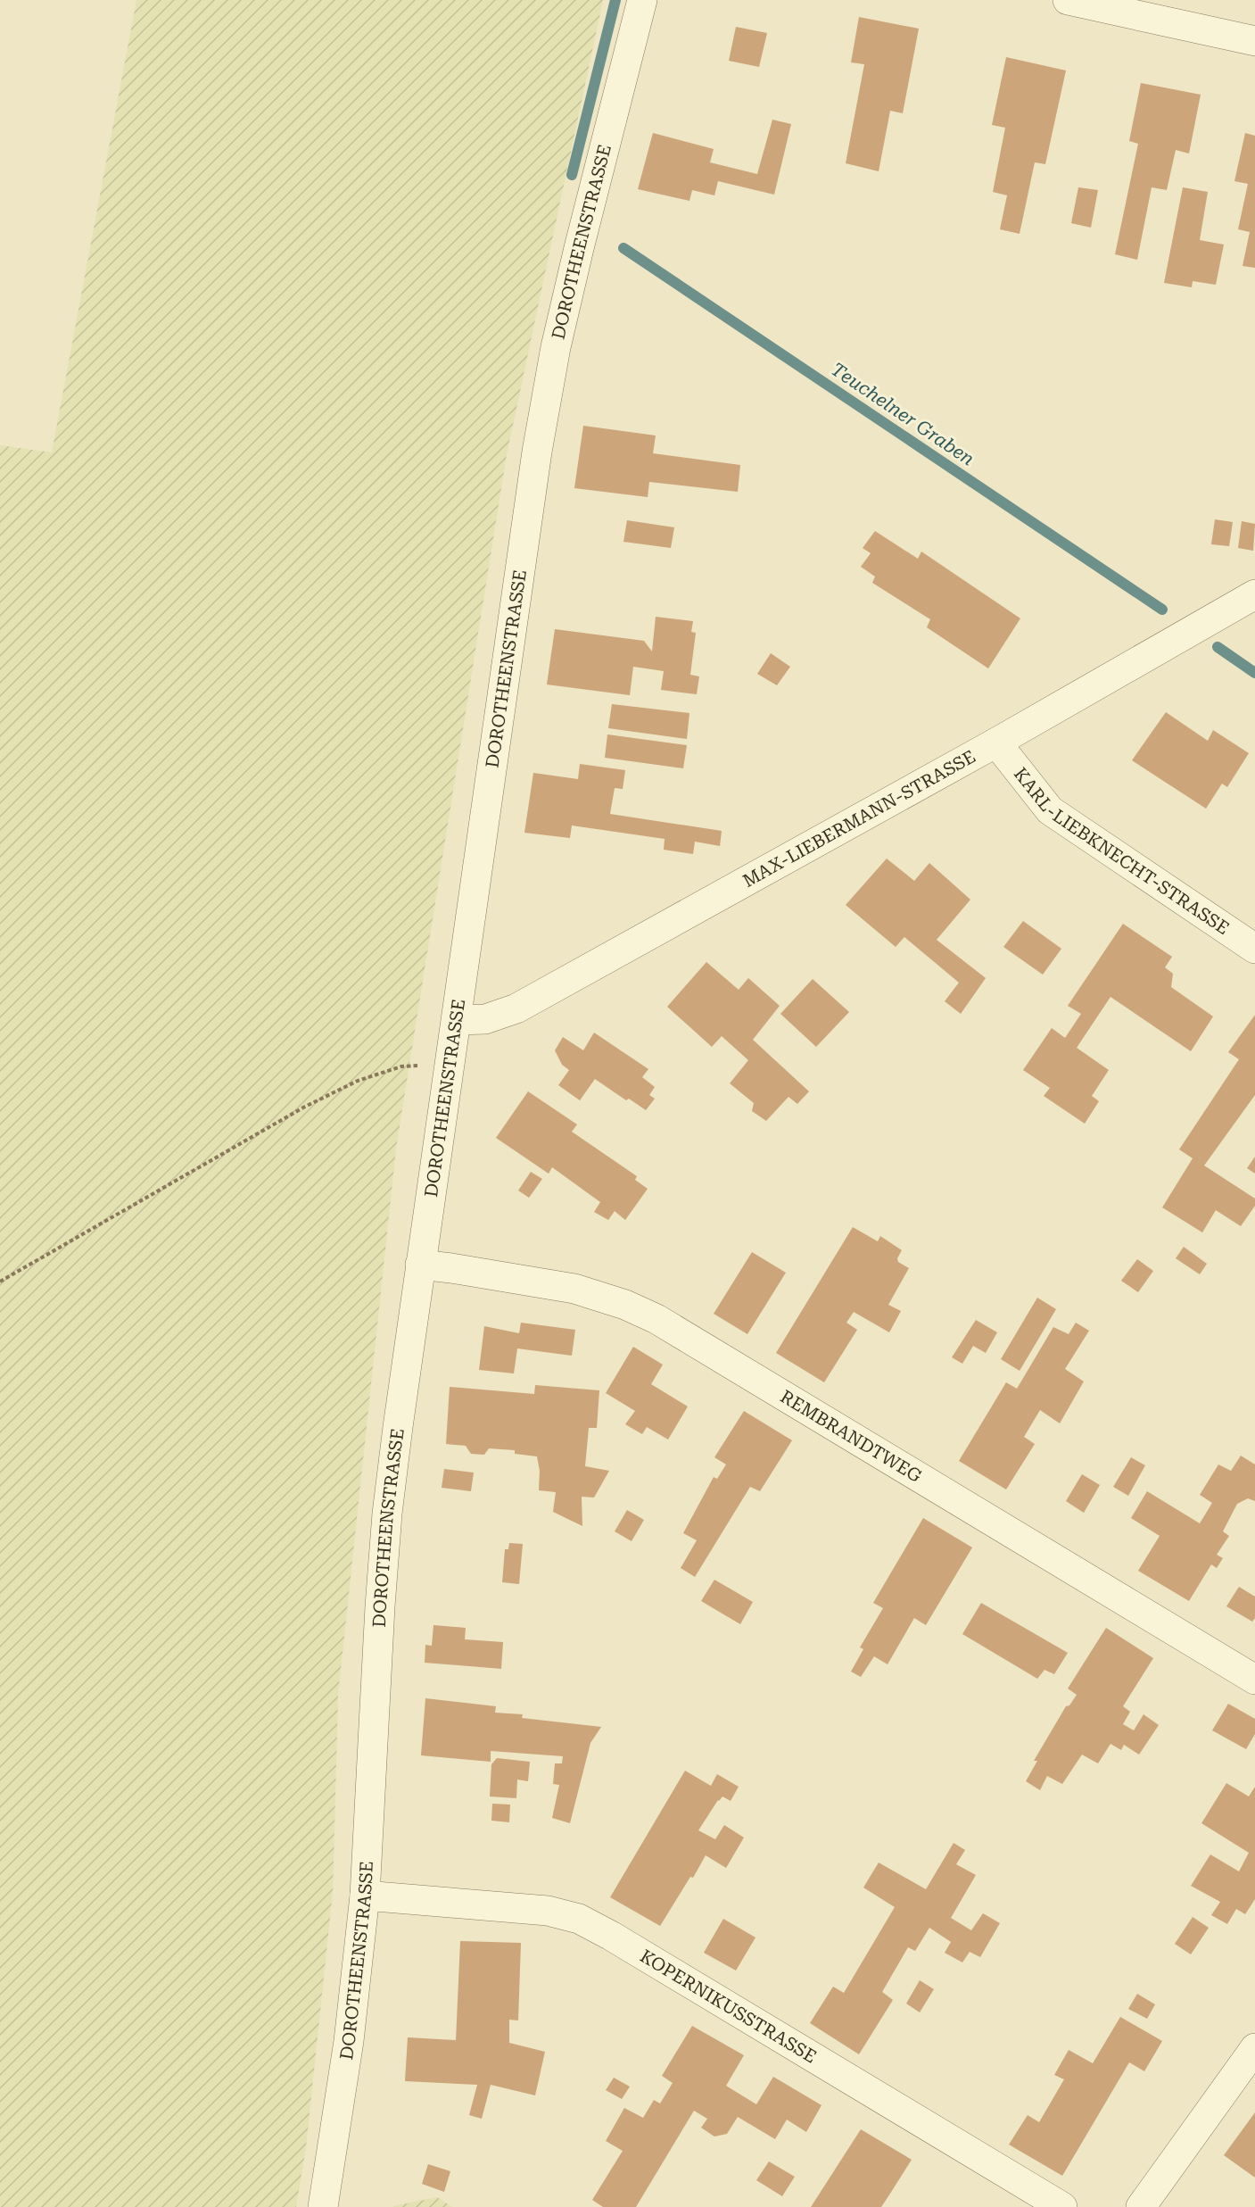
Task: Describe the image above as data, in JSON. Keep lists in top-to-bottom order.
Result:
{
  "streets": {
    "street": [
      "DOROTHEENSTRASSE",
      "MAX-LIEBERMANN-STRASSE",
      "KARL-LIEBKNECHT-STRASSE",
      "REMBRANDTWEG",
      "KOPERNIKUSSTRASSE"
    ]
  },
  "crossings": [
    ["DOROTHEENSTRASSE", "MAX-LIEBERMANN-STRASSE"],
    ["DOROTHEENSTRASSE", "REMBRANDTWEG"],
    ["DOROTHEENSTRASSE", "KOPERNIKUSSTRASSE"],
    ["MAX-LIEBERMANN-STRASSE", "KARL-LIEBKNECHT-STRASSE"]
  ],
  "water": ["Teuchelner Graben"]
}
